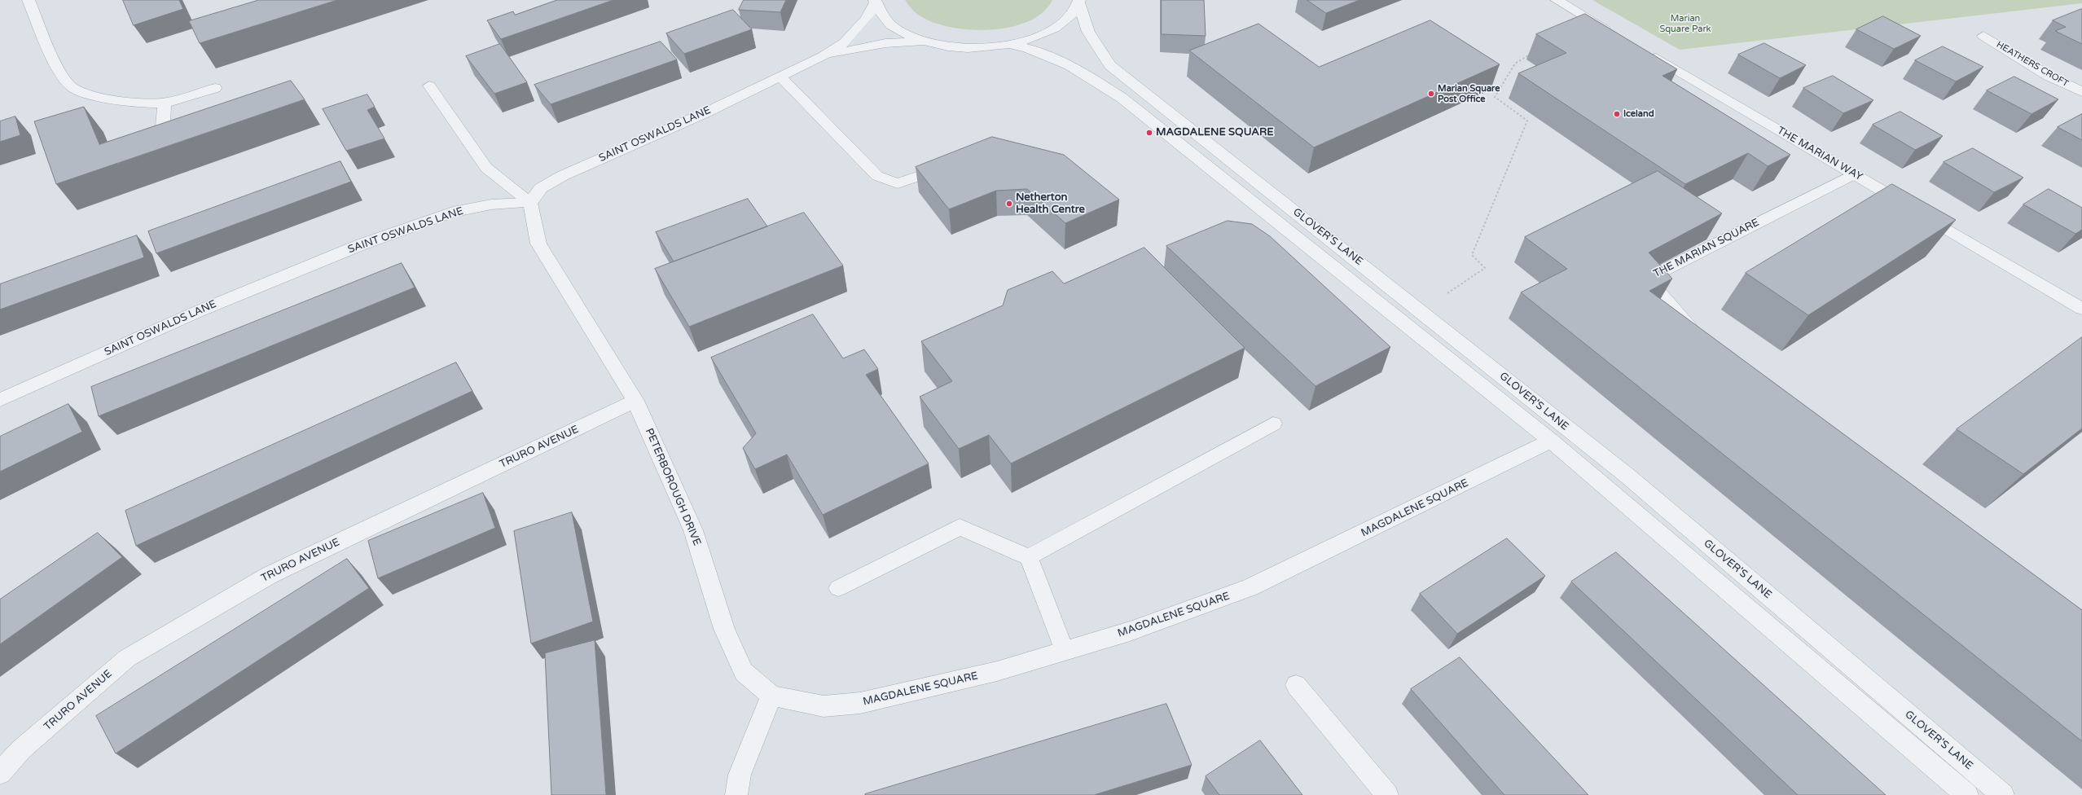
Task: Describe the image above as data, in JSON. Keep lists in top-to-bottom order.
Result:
{
  "streets": {
    "street": [
      "HEATHERS CROFT",
      "SAINT OSWALDS LANE",
      "THE MARIAN WAY",
      "GLOVER'S LANE",
      "TRURO AVENUE",
      "PETERBOROUGH DRIVE",
      "MAGDALENE SQUARE"
    ],
    "lane": ["THE MARIAN SQUARE"]
  },
  "crossings": [
    ["SAINT OSWALDS LANE", "PETERBOROUGH DRIVE"],
    ["THE MARIAN WAY", "THE MARIAN SQUARE"],
    ["GLOVER'S LANE", "MAGDALENE SQUARE"],
    ["TRURO AVENUE", "PETERBOROUGH DRIVE"],
    ["PETERBOROUGH DRIVE", "MAGDALENE SQUARE"]
  ],
  "parks": ["Marian Square Park"],
  "places": [
    "Marian Square Post Office",
    "Iceland",
    "MAGDALENE SQUARE",
    "Netherton Health Centre"
  ]
}
